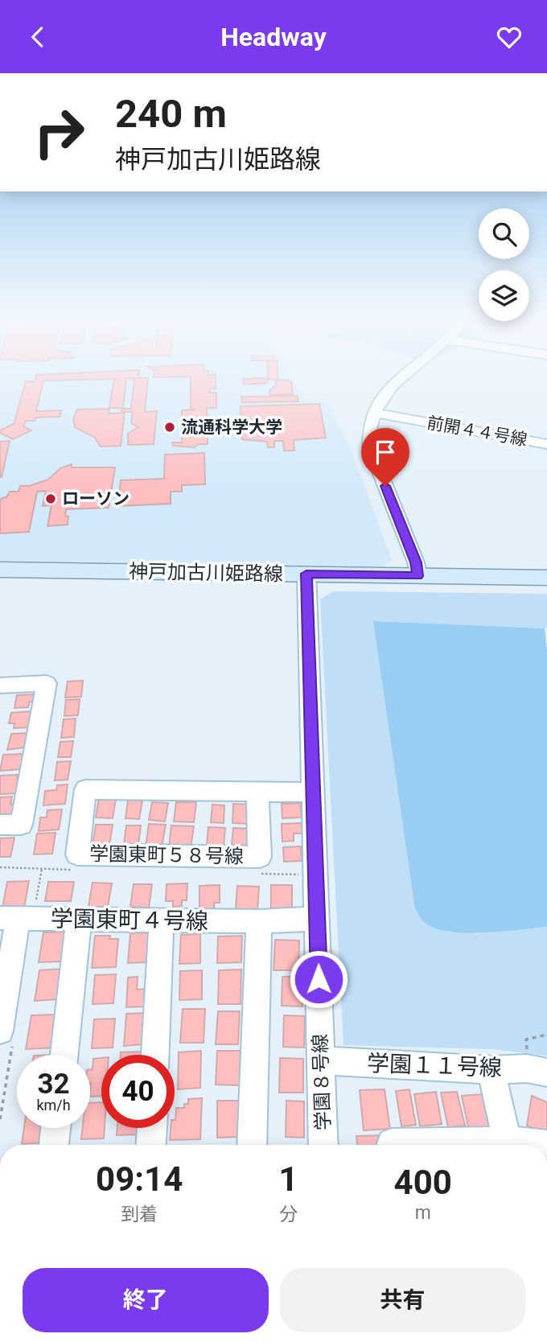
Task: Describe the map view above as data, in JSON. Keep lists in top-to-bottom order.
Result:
{
  "streets": {
    "main road": ["神戸加古川姫路線"],
    "street": [
      "前開４４号線",
      "学園東町５８号線",
      "学園東町４号線",
      "学園１１号線",
      "学園８号線"
    ]
  },
  "crossings": [
    ["神戸加古川姫路線", "学園８号線"],
    ["学園東町５８号線", "学園８号線"],
    ["学園東町４号線", "学園８号線"],
    ["学園１１号線", "学園８号線"]
  ],
  "places": ["流通科学大学", "ローソン"],
  "page": {
    "header": "Headway",
    "turn": ["240 m", "神戸加古川姫路線"],
    "speed": "32 km/h",
    "limit": "40",
    "eta": [
      "09:14",
      "到着",
      "1",
      "分",
      "400",
      "m"
    ],
    "buttons": ["終了", "共有"]
  }
}
